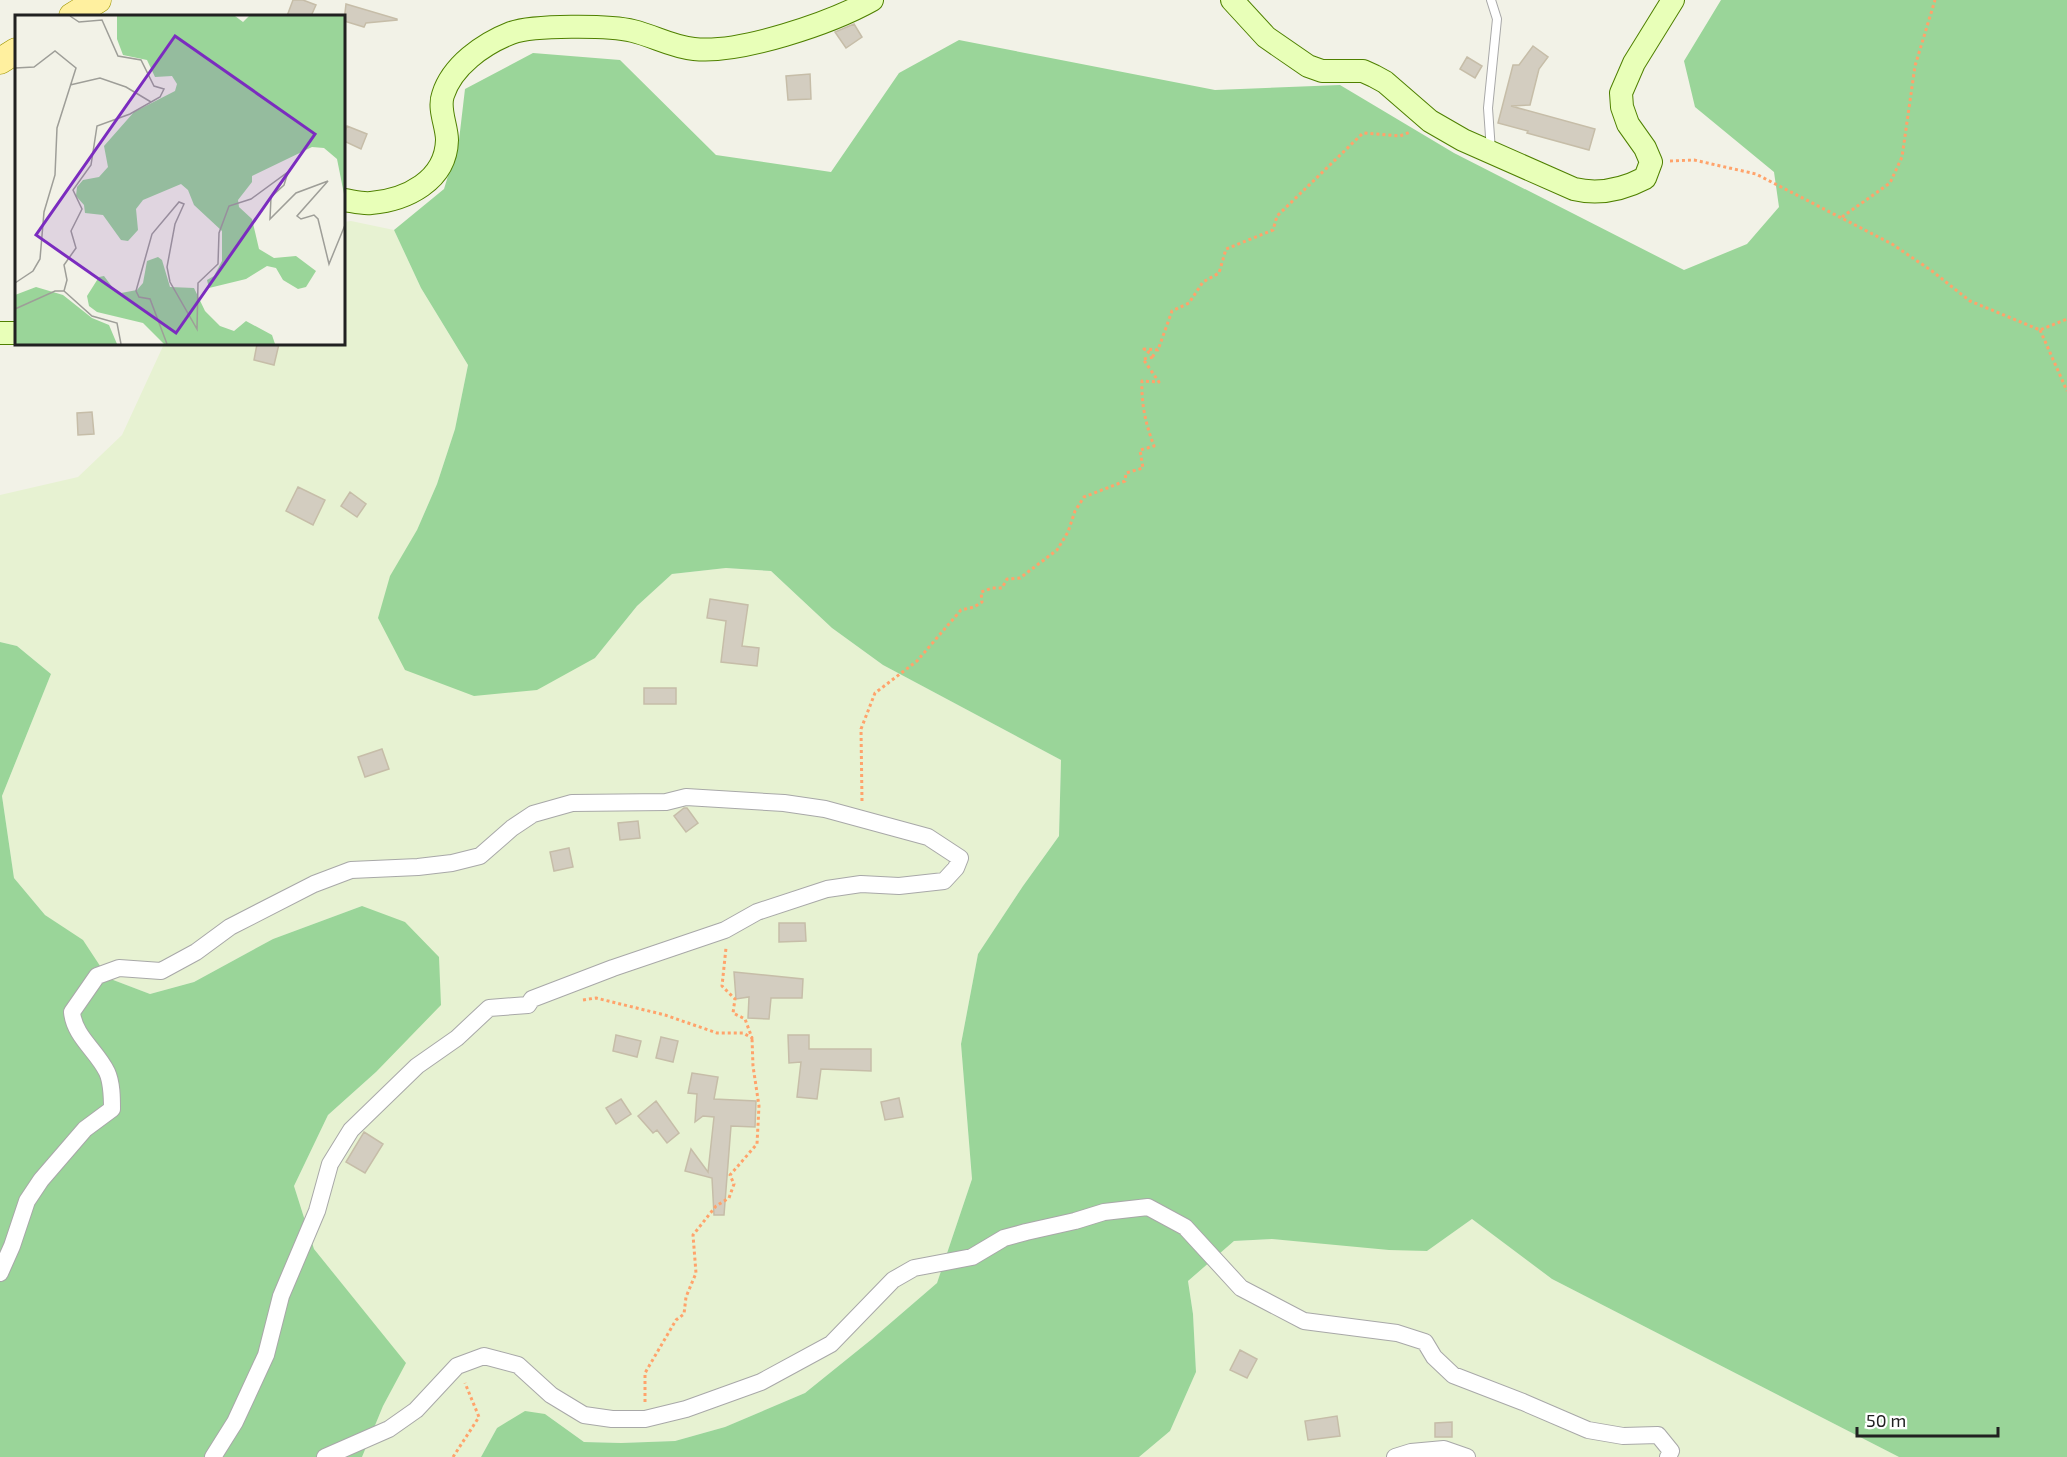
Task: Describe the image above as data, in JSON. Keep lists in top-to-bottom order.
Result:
{
  "scale_bar": "50 m"
}
